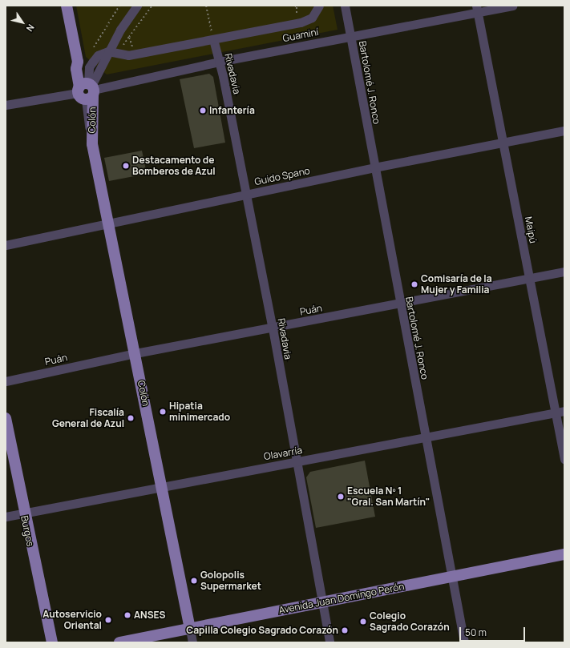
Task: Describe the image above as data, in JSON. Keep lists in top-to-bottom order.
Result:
{
  "streets": {
    "main road": ["Colón", "Burgos", "Avenida Juan Domingo Perón"],
    "street": [
      "Guaminí",
      "Rivadavia",
      "Bartolomé J. Ronco",
      "Guido Spano",
      "Maipú",
      "Puán",
      "Olavarría"
    ]
  },
  "crossings": [
    ["Guaminí", "Rivadavia"],
    ["Guaminí", "Bartolomé J. Ronco"],
    ["Guaminí", "Colón"],
    ["Guaminí", "Maipú"],
    ["Rivadavia", "Guido Spano"],
    ["Rivadavia", "Puán"],
    ["Rivadavia", "Olavarría"],
    ["Rivadavia", "Avenida Juan Domingo Perón"],
    ["Bartolomé J. Ronco", "Guido Spano"],
    ["Bartolomé J. Ronco", "Puán"],
    ["Bartolomé J. Ronco", "Olavarría"],
    ["Bartolomé J. Ronco", "Avenida Juan Domingo Perón"],
    ["Colón", "Guido Spano"],
    ["Colón", "Puán"],
    ["Colón", "Olavarría"],
    ["Colón", "Avenida Juan Domingo Perón"],
    ["Guido Spano", "Maipú"],
    ["Maipú", "Puán"],
    ["Maipú", "Olavarría"],
    ["Olavarría", "Burgos"]
  ],
  "places": [
    "Infantería",
    "Destacamento de Bomberos de Azul",
    "Comisaría de la Mujer y Familia",
    "Hipatia minimercado",
    "Fiscalía General de Azul",
    "Escuela Nº 1 \"Gral. San Martín\"",
    "Golopolis Supermarket",
    "ANSES",
    "Autoservicio Oriental",
    "Colegio Sagrado Corazón",
    "Capilla Colegio Sagrado Corazón"
  ],
  "scale_bar": "50 m",
  "north": "bottom right"
}
